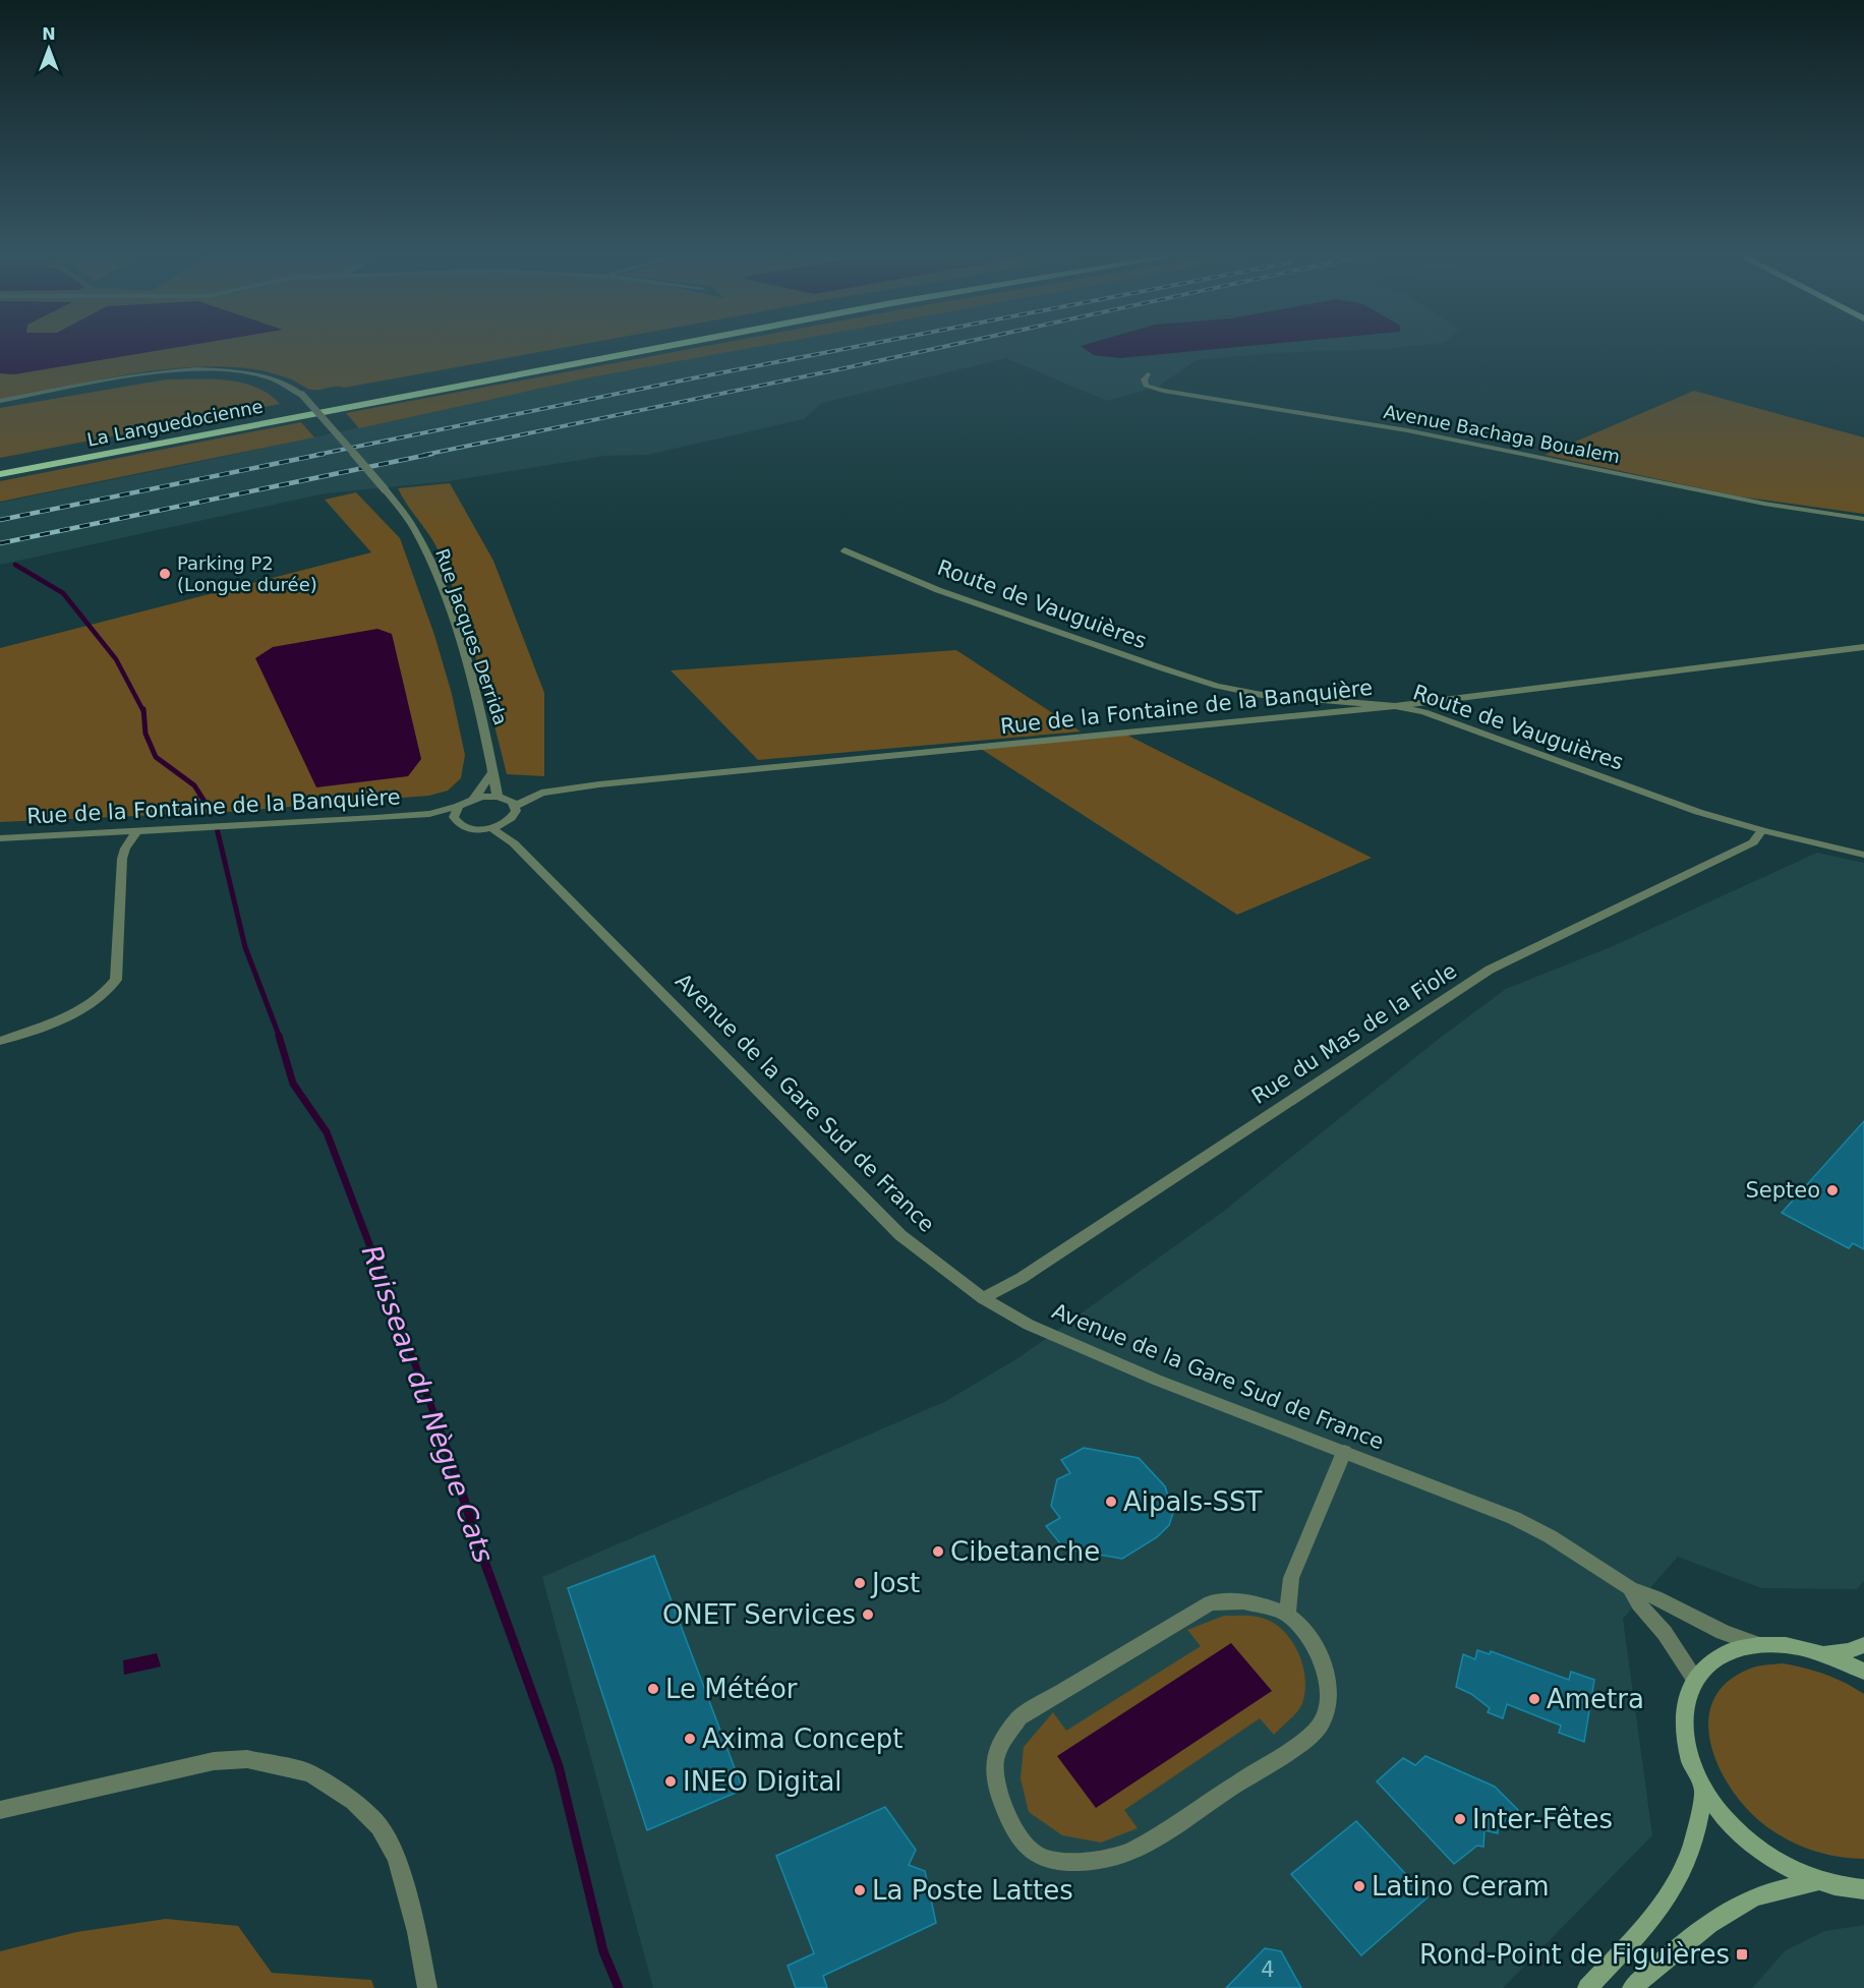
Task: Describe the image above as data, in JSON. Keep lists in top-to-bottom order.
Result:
{
  "streets": {
    "highway": ["La Languedocienne"],
    "street": [
      "Avenue Bachaga Boualem",
      "Route de Vauguières",
      "Rue Jacques Derrida",
      "Rue de la Fontaine de la Banquière",
      "Rue du Mas de la Fiole",
      "Avenue de la Gare Sud de France"
    ]
  },
  "crossings": [
    ["Route de Vauguières", "Rue de la Fontaine de la Banquière"],
    ["Route de Vauguières", "Rue du Mas de la Fiole"],
    ["Rue du Mas de la Fiole", "Avenue de la Gare Sud de France"]
  ],
  "water": ["Ruisseau du Nègue Cats"],
  "places": {
    "other": [
      "Parking P2 (Longue durée)",
      "Septeo",
      "Aipals-SST",
      "Cibetanche",
      "Jost",
      "ONET Services",
      "Le Météor",
      "Ametra",
      "Axima Concept",
      "INEO Digital",
      "Inter-Fêtes",
      "Latino Ceram",
      "La Poste Lattes"
    ],
    "transit": ["Rond-Point de Figuières"]
  },
  "house_numbers": ["4"],
  "north": "top"
}
